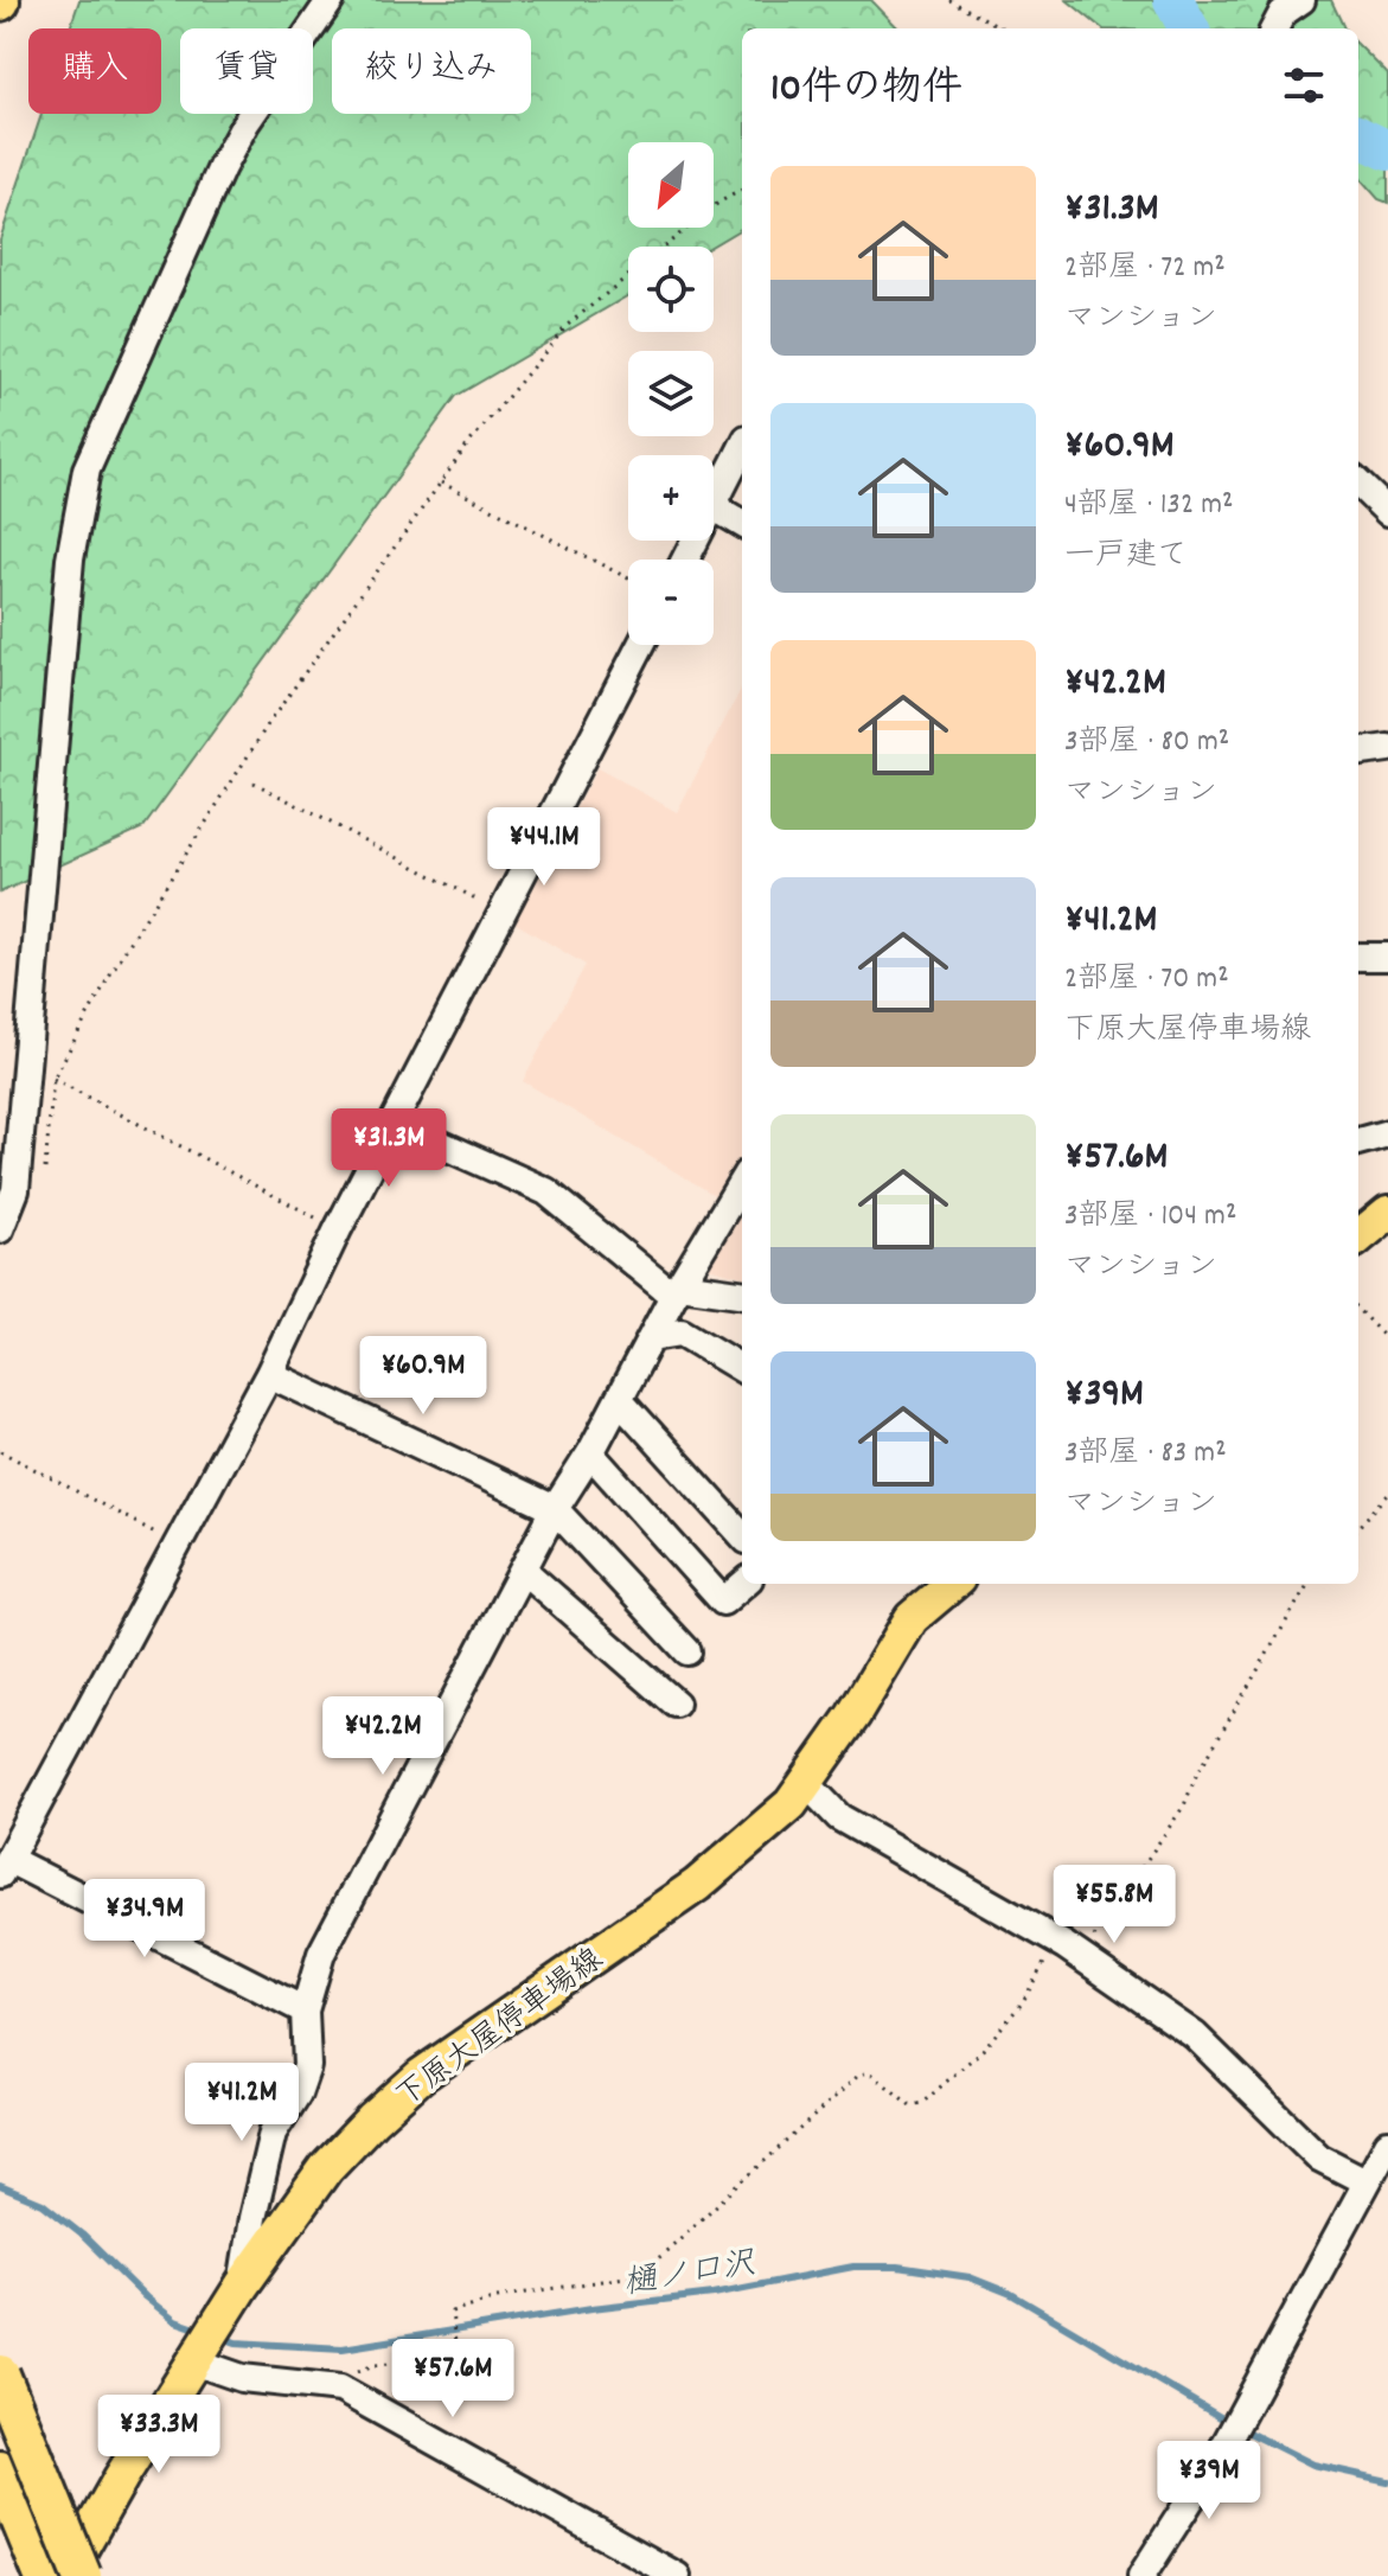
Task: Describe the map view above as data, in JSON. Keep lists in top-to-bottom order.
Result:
{
  "streets": {
    "main road": ["下原大屋停車場線"]
  },
  "water": ["樋ノ口沢"],
  "north": "bottom left",
  "page": {
    "chip": ["購入", "賃貸", "絞り込み"],
    "heading": "10件の物件",
    "map_buttons": ["+", "−"],
    "list": [
      {
        "name": "¥31.3M",
        "note": "2部屋 · 72 m² · マンション"
      },
      {
        "name": "¥60.9M",
        "note": "4部屋 · 132 m² · 一戸建て"
      },
      {
        "name": "¥42.2M",
        "note": "3部屋 · 80 m² · マンション"
      },
      {
        "name": "¥41.2M",
        "note": "2部屋 · 70 m² · 下原大屋停車場線"
      },
      {
        "name": "¥57.6M",
        "note": "3部屋 · 104 m² · マンション"
      },
      {
        "name": "¥39M",
        "note": "3部屋 · 83 m² · マンション"
      }
    ],
    "price": [
      "¥44.1M",
      "¥31.3M",
      "¥60.9M",
      "¥42.2M",
      "¥55.8M",
      "¥34.9M",
      "¥41.2M",
      "¥57.6M",
      "¥33.3M",
      "¥39M"
    ]
  }
}
